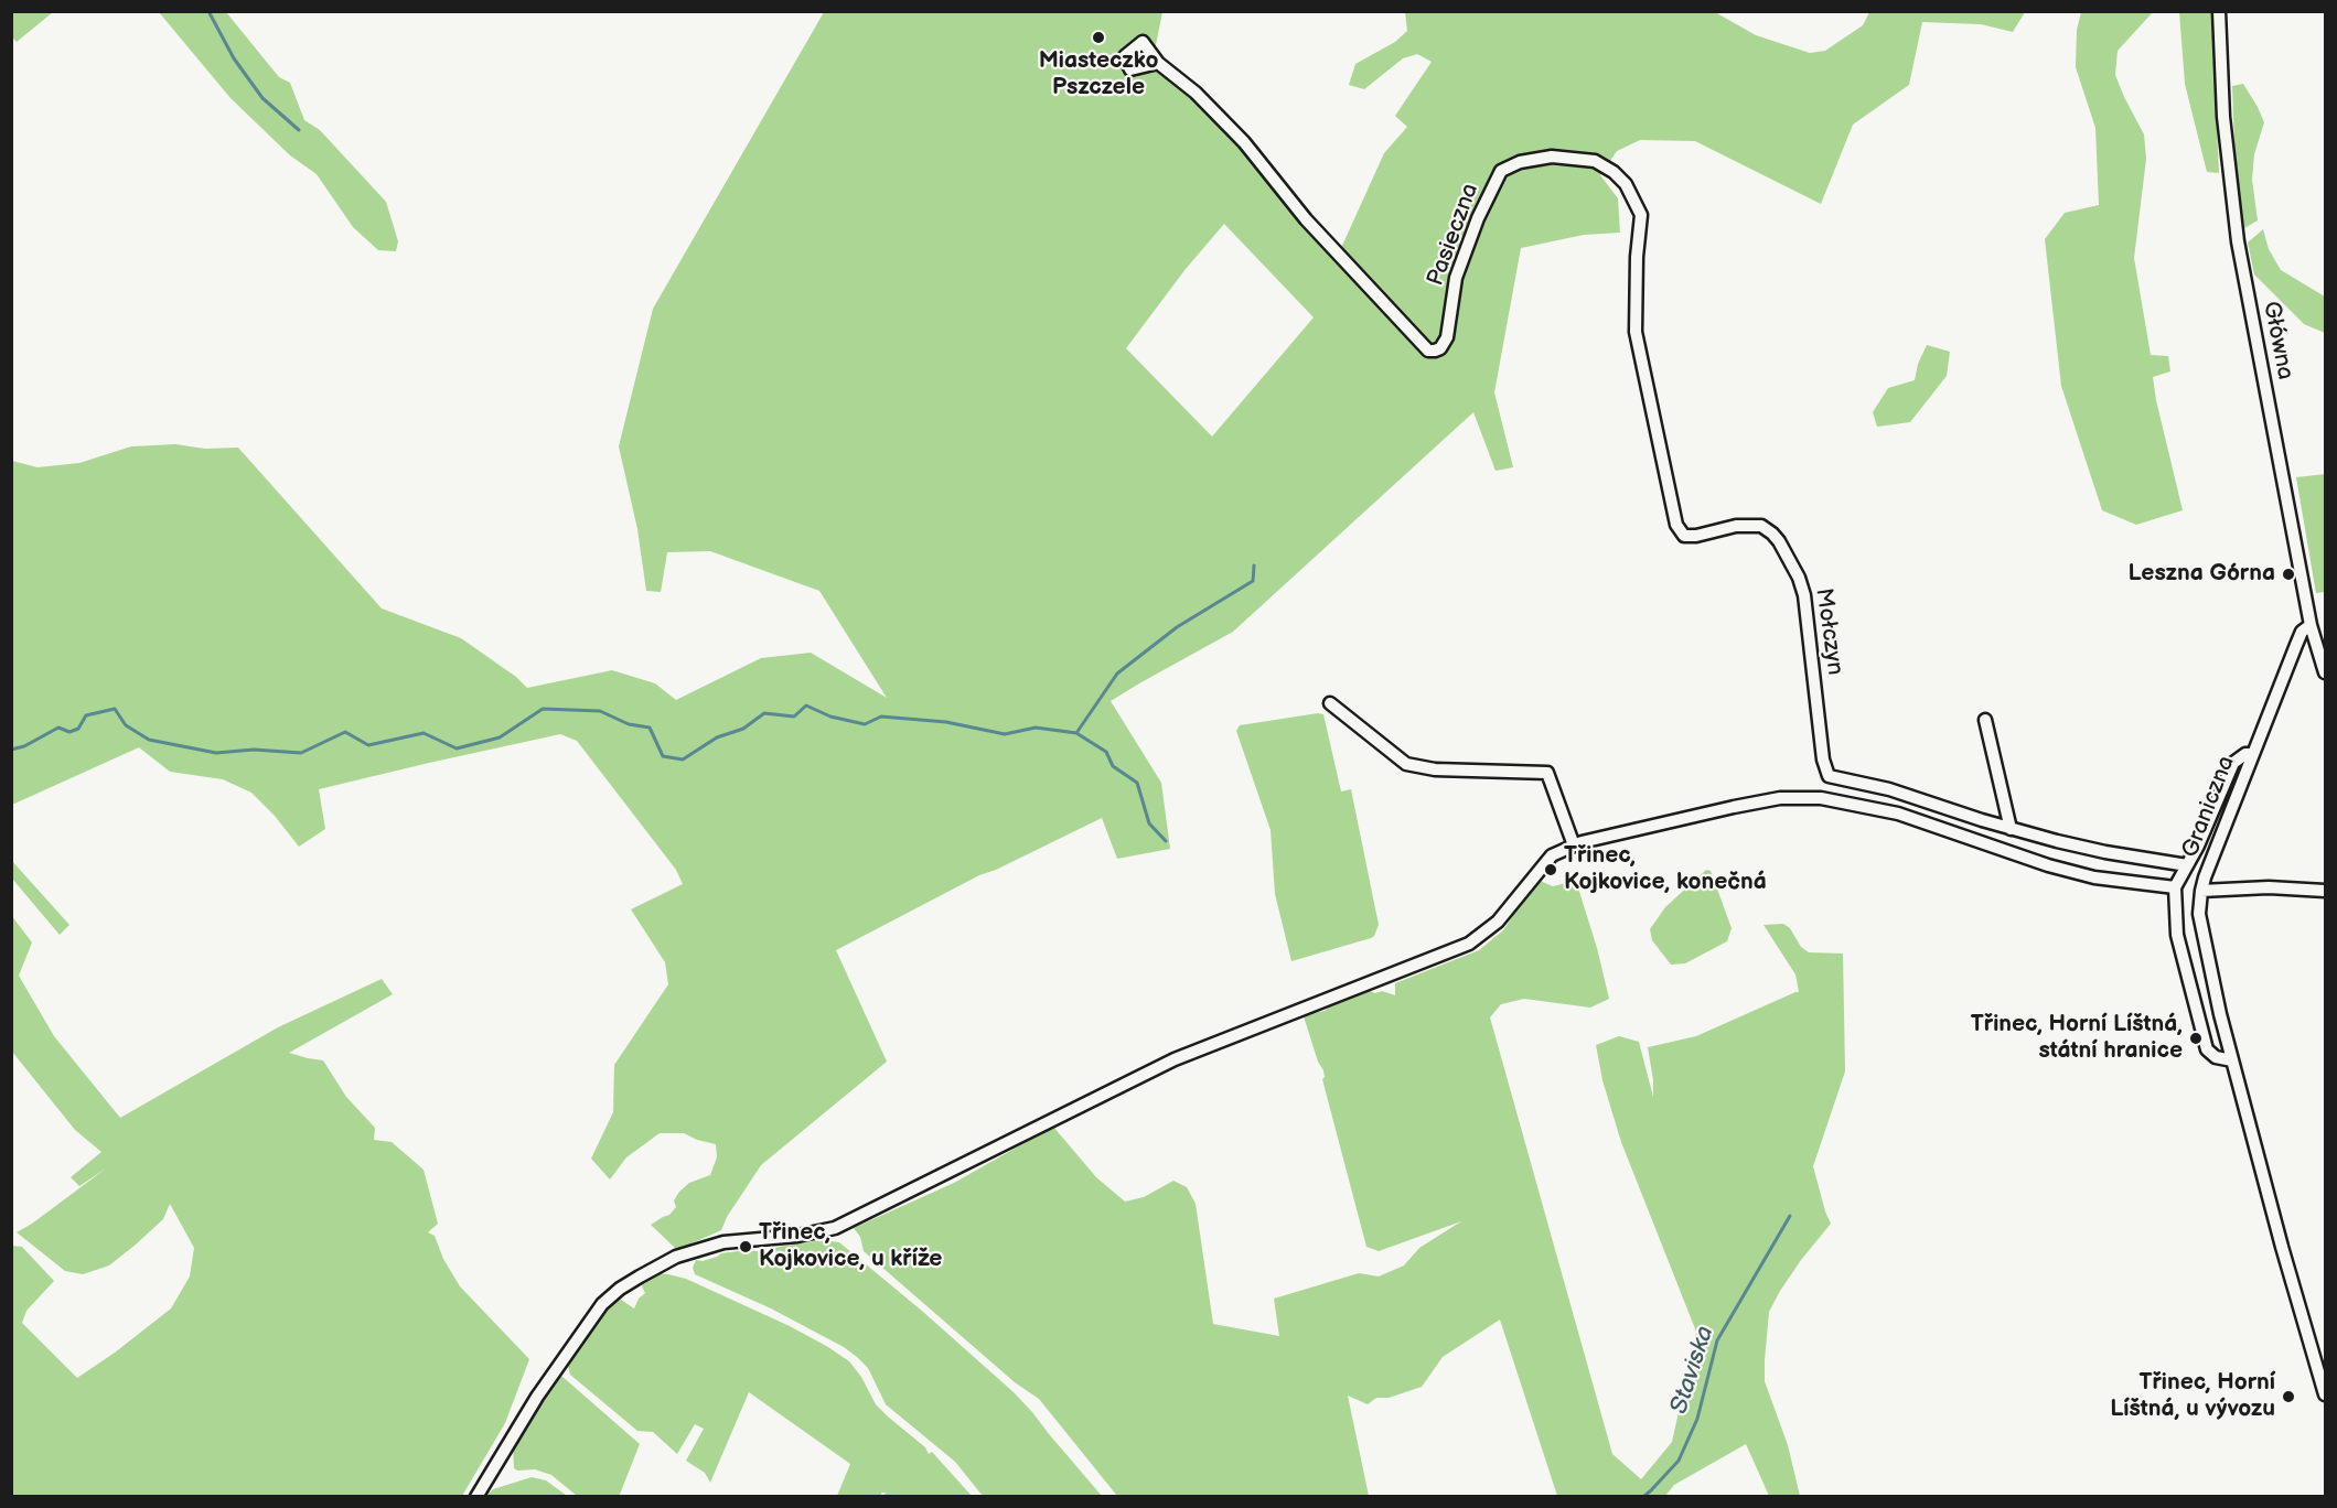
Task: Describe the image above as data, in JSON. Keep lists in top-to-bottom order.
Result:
{
  "streets": {
    "street": [
      "Pasieczna",
      "Główna",
      "Mołczyn",
      "Graniczna"
    ]
  },
  "crossings": [
    ["Pasieczna", "Mołczyn"],
    ["Główna", "Graniczna"]
  ],
  "water": ["Staviska"],
  "places": [
    "Miasteczko Pszczele",
    "Leszna Górna",
    "Třinec, Kojkovice, konečná",
    "Třinec, Horní Líštná, státní hranice",
    "Třinec, Kojkovice, u kříže",
    "Třinec, Horní Líštná, u vývozu"
  ]
}
